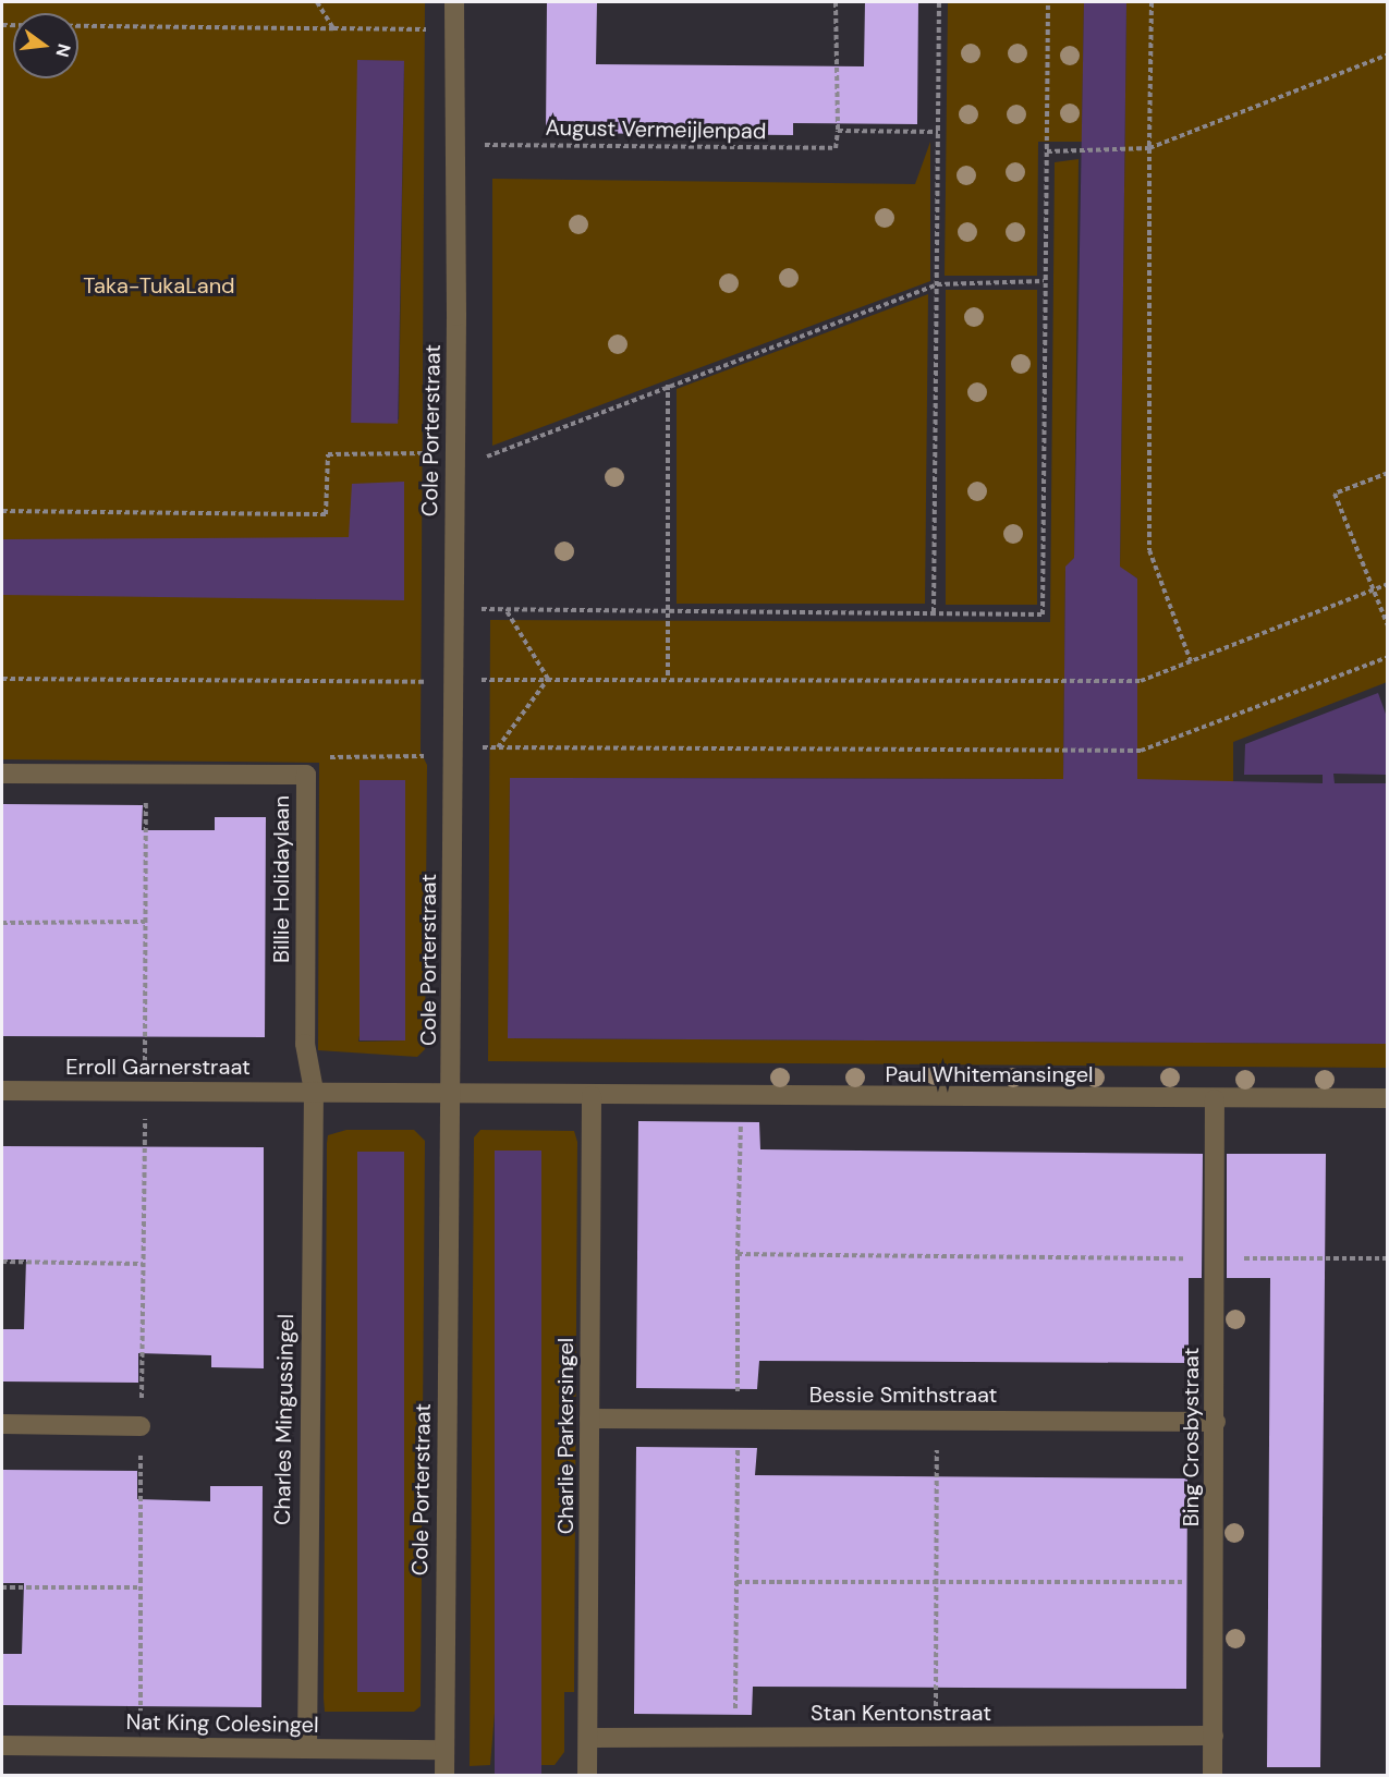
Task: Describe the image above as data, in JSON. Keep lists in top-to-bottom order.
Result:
{
  "streets": {
    "street": [
      "Cole Porterstraat",
      "Billie Holidaylaan",
      "Erroll Garnerstraat",
      "Paul Whitemansingel",
      "Bessie Smithstraat",
      "Charles Mingussingel",
      "Charlie Parkersingel",
      "Bing Crosbystraat",
      "Stan Kentonstraat",
      "Nat King Colesingel"
    ],
    "path": ["August Vermeijlenpad"]
  },
  "crossings": [
    ["August Vermeijlenpad", "Cole Porterstraat"],
    ["Cole Porterstraat", "Erroll Garnerstraat"],
    ["Cole Porterstraat", "Paul Whitemansingel"],
    ["Cole Porterstraat", "Nat King Colesingel"],
    ["Billie Holidaylaan", "Erroll Garnerstraat"],
    ["Billie Holidaylaan", "Charles Mingussingel"],
    ["Erroll Garnerstraat", "Paul Whitemansingel"],
    ["Erroll Garnerstraat", "Charles Mingussingel"],
    ["Paul Whitemansingel", "Charlie Parkersingel"],
    ["Paul Whitemansingel", "Bing Crosbystraat"],
    ["Bessie Smithstraat", "Charlie Parkersingel"],
    ["Bessie Smithstraat", "Bing Crosbystraat"],
    ["Charles Mingussingel", "Nat King Colesingel"],
    ["Charlie Parkersingel", "Stan Kentonstraat"],
    ["Bing Crosbystraat", "Stan Kentonstraat"]
  ],
  "parks": ["Taka-TukaLand"],
  "north": "right"
}
